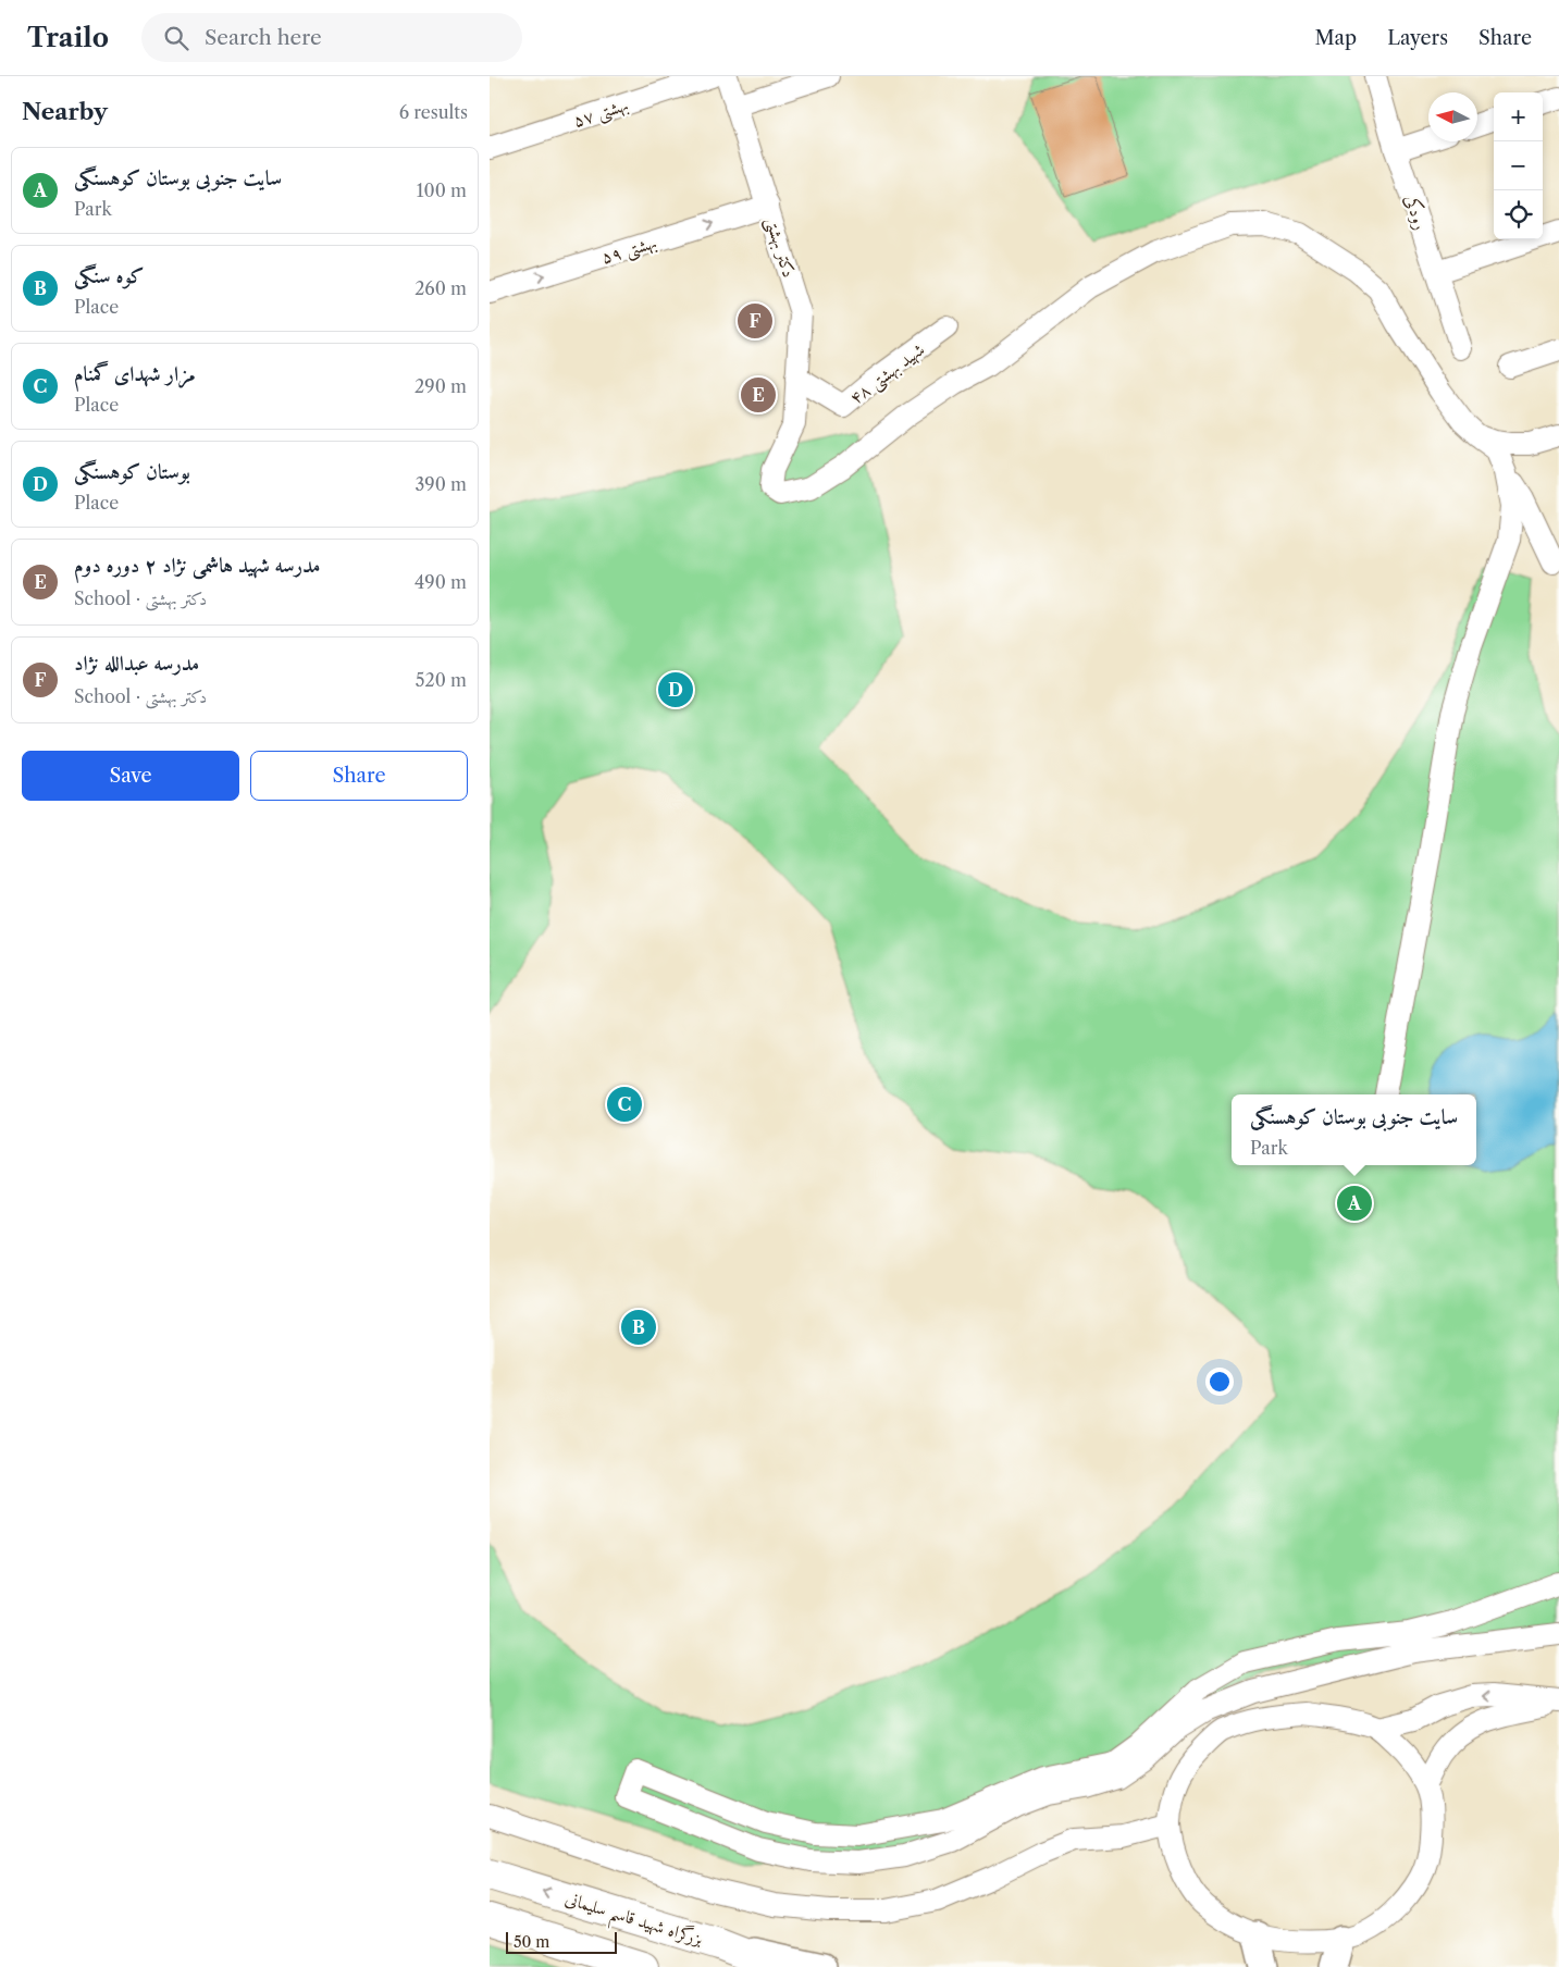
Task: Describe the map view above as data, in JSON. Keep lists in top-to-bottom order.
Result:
{
  "streets": {
    "highway": ["بزرگراه شهید قاسم سلیمانی"],
    "street": [
      "بهشتی ۵۷",
      "رودکی",
      "دکتر بهشتی",
      "بهشتی ۵۹",
      "شهید بهشتی ۴۸"
    ]
  },
  "crossings": [
    ["بهشتی ۵۷", "دکتر بهشتی"],
    ["دکتر بهشتی", "بهشتی ۵۹"],
    ["دکتر بهشتی", "شهید بهشتی ۴۸"]
  ],
  "one_way": ["بهشتی ۵۹"],
  "scale_bar": "50 m",
  "north": "left",
  "page": {
    "header": "Trailo",
    "search": "Search here",
    "nav": ["Map", "Layers", "Share"],
    "heading": ["Nearby", "6 results"],
    "map_buttons": ["+", "−"],
    "list": [
      {
        "mark": "A",
        "name": "سایت جنوبی بوستان کوهسنگی",
        "note": "Park",
        "value": "100 m"
      },
      {
        "mark": "B",
        "name": "کوه سنگی",
        "note": "Place",
        "value": "260 m"
      },
      {
        "mark": "C",
        "name": "مزار شهدای گمنام",
        "note": "Place",
        "value": "290 m"
      },
      {
        "mark": "D",
        "name": "بوستان کوهسنگی",
        "note": "Place",
        "value": "390 m"
      },
      {
        "mark": "E",
        "name": "مدرسه شهید هاشمی نژاد ۲ دوره دوم",
        "note": "School · دکتر بهشتی",
        "value": "490 m"
      },
      {
        "mark": "F",
        "name": "مدرسه عبدالله نژاد",
        "note": "School · دکتر بهشتی",
        "value": "520 m"
      }
    ],
    "pins": [
      "F",
      "E",
      "D",
      "C",
      "A",
      "B"
    ],
    "buttons": ["Save", "Share"],
    "popup": ["سایت جنوبی بوستان کوهسنگی", "Park"],
    "scale": "50 m"
  }
}
